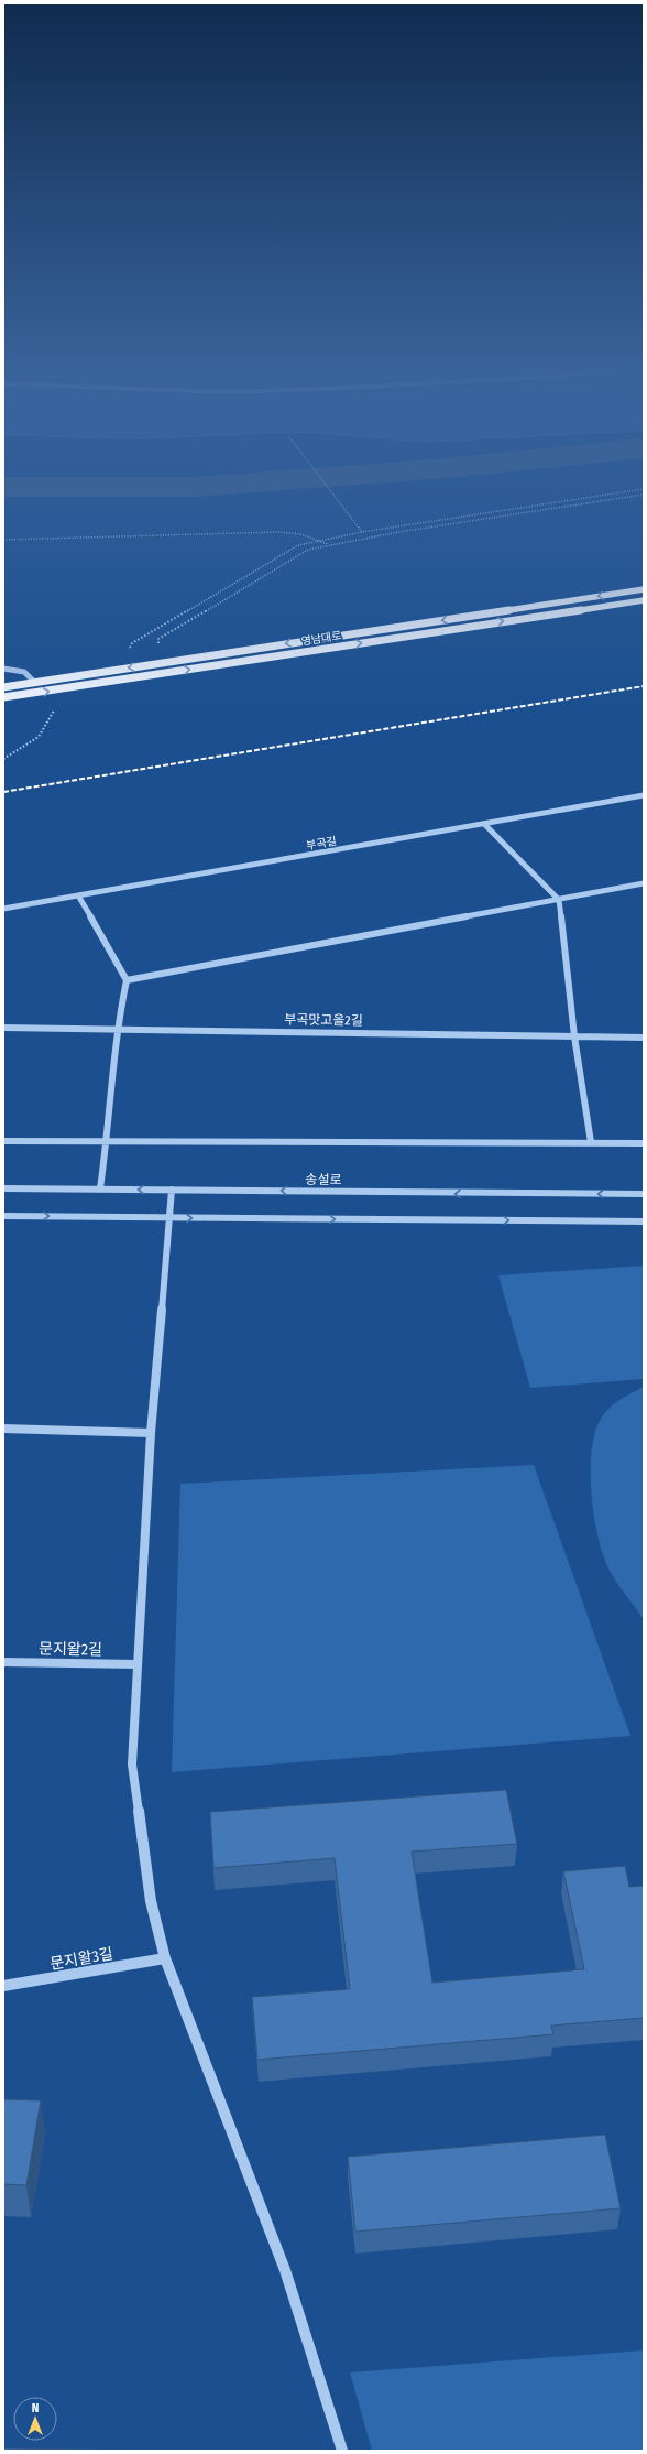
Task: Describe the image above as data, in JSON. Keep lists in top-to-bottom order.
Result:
{
  "streets": {
    "main road": ["영남대로"],
    "street": [
      "부곡길",
      "부곡맛고을2길",
      "송설로",
      "문지왈2길",
      "문지왈3길"
    ]
  },
  "north": "top"
}
